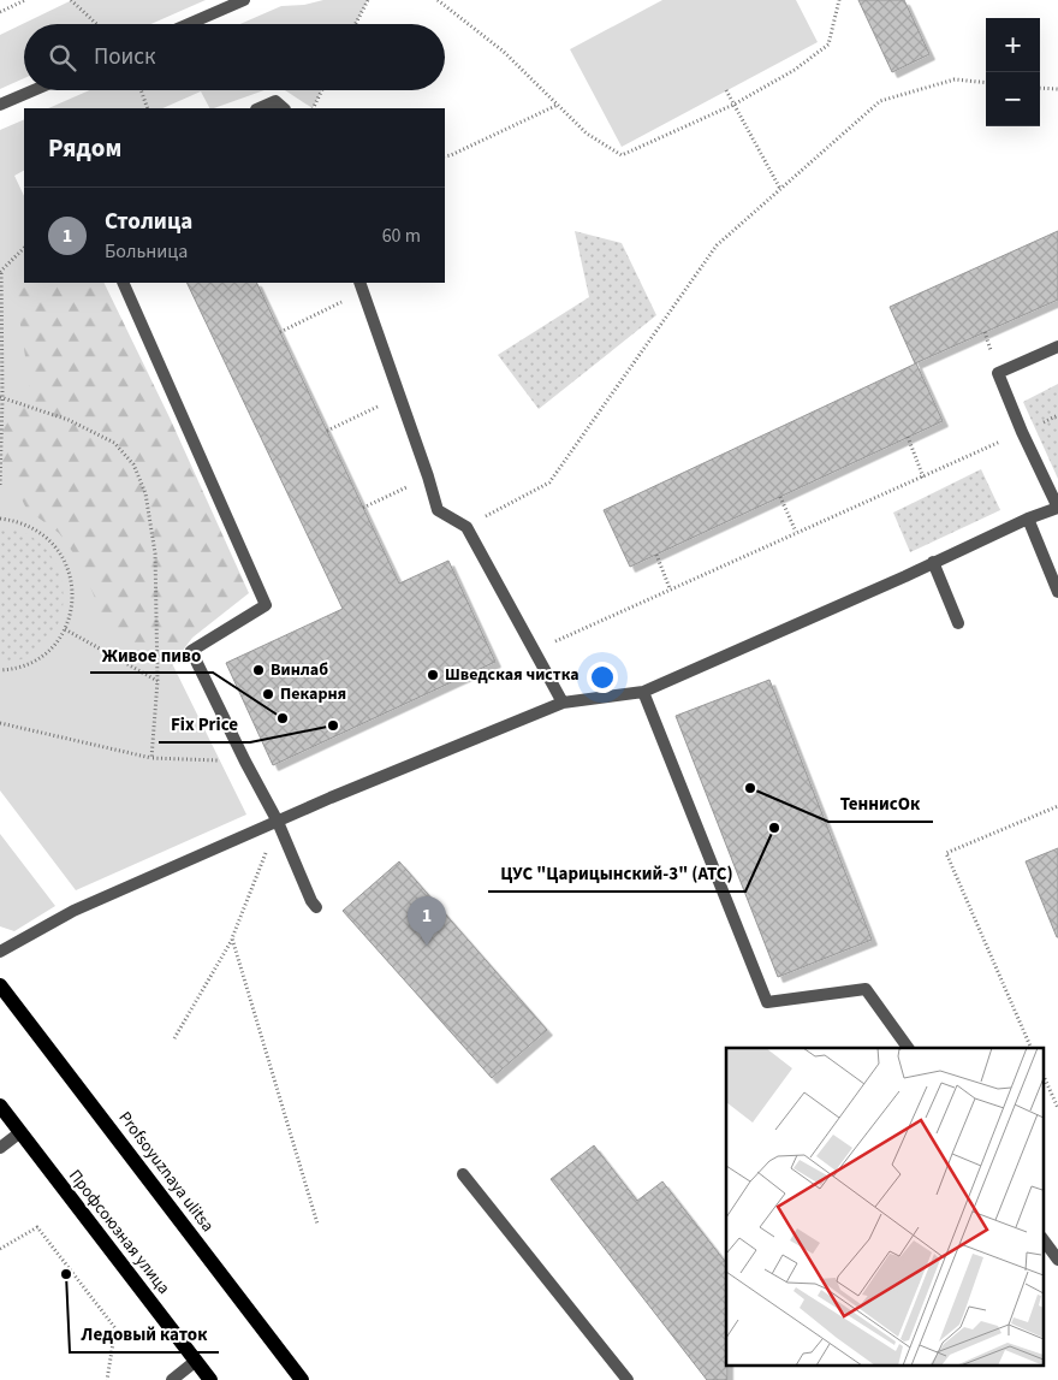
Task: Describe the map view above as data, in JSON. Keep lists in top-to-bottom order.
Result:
{
  "streets": {
    "main road": ["Profsoyuznaya ulitsa", "Профсоюзная улица"]
  },
  "places": [
    "Винлаб",
    "Шведская чистка",
    "Пекарня",
    "Живое пиво",
    "Fix Price",
    "ТеннисОк",
    "ЦУС \"Царицынский-3\" (АТС)",
    "Ледовый каток"
  ],
  "page": {
    "map_buttons": ["+", "−"],
    "search": "Поиск",
    "heading": "Рядом",
    "list": [
      {
        "mark": "1",
        "name": "Столица",
        "note": "Больница",
        "value": "60 m"
      }
    ],
    "pins": "1"
  }
}
